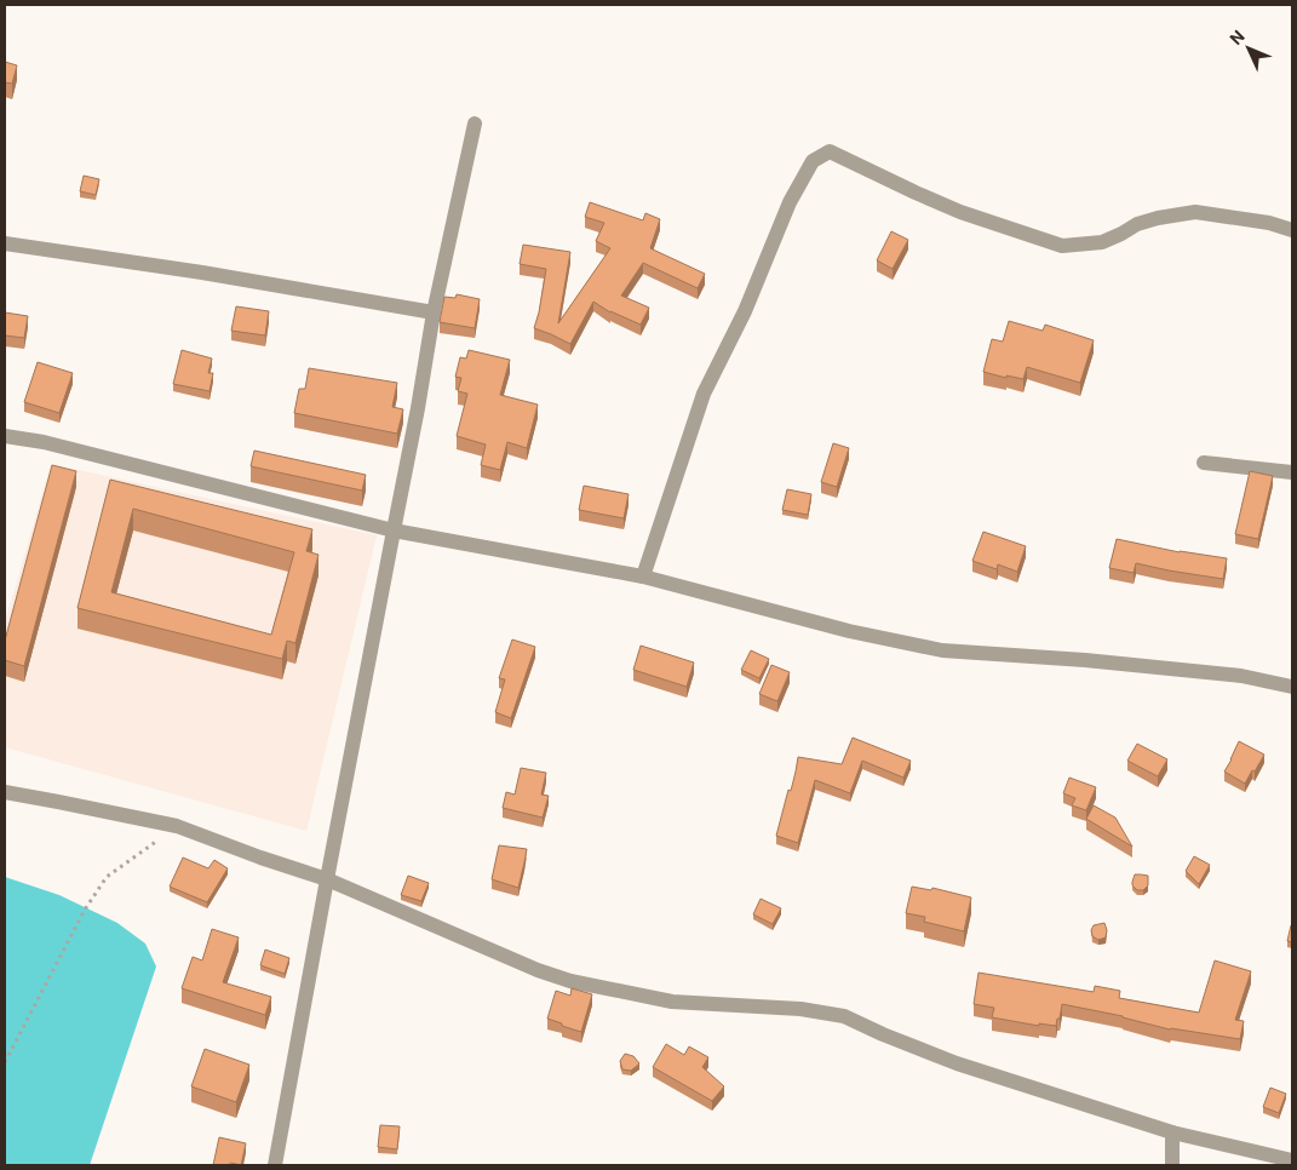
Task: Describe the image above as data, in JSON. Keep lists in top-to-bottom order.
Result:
{
  "north": "top left"
}
